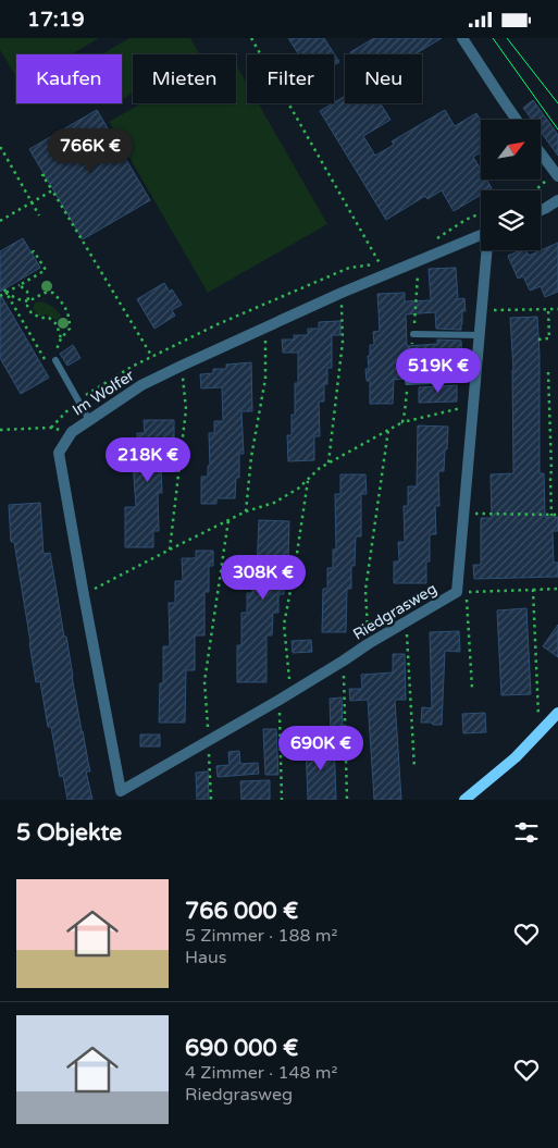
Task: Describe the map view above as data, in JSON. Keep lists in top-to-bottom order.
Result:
{
  "streets": {
    "street": ["Im Wolfer", "Riedgrasweg"]
  },
  "crossings": [
    ["Im Wolfer", "Riedgrasweg"]
  ],
  "north": "top right",
  "page": {
    "status": "17:19",
    "chip": [
      "Kaufen",
      "Mieten",
      "Filter",
      "Neu"
    ],
    "price": [
      "766K €",
      "519K €",
      "218K €",
      "308K €",
      "690K €"
    ],
    "heading": "5 Objekte",
    "list": [
      {
        "name": "766 000 €",
        "note": "5 Zimmer · 188 m² · Haus"
      },
      {
        "name": "690 000 €",
        "note": "4 Zimmer · 148 m² · Riedgrasweg"
      }
    ]
  }
}
